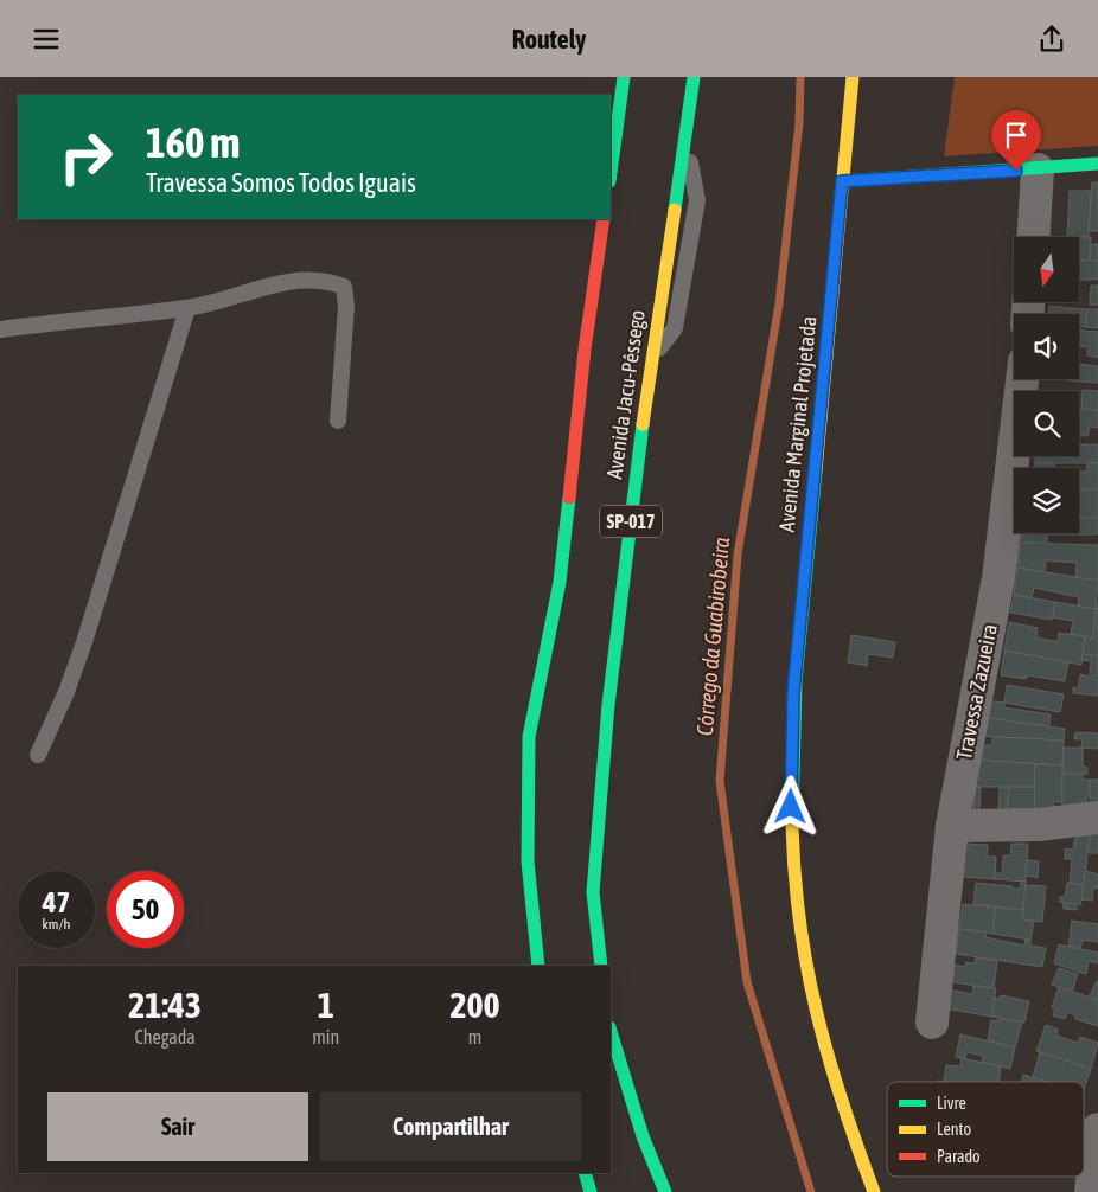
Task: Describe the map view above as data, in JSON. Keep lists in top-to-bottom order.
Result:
{
  "streets": {
    "main road": ["Avenida Jacu-Pêssego", "Avenida Marginal Projetada", "SP-017"],
    "street": ["Travessa Zazueira"]
  },
  "water": ["Córrego da Guabirobeira"],
  "legend": ["Livre", "Lento", "Parado"],
  "north": "bottom",
  "page": {
    "header": "Routely",
    "turn": ["160 m", "Travessa Somos Todos Iguais"],
    "speed": "47 km/h",
    "limit": "50",
    "eta": [
      "21:43",
      "Chegada",
      "1",
      "min",
      "200",
      "m"
    ],
    "buttons": ["Sair", "Compartilhar"]
  }
}
